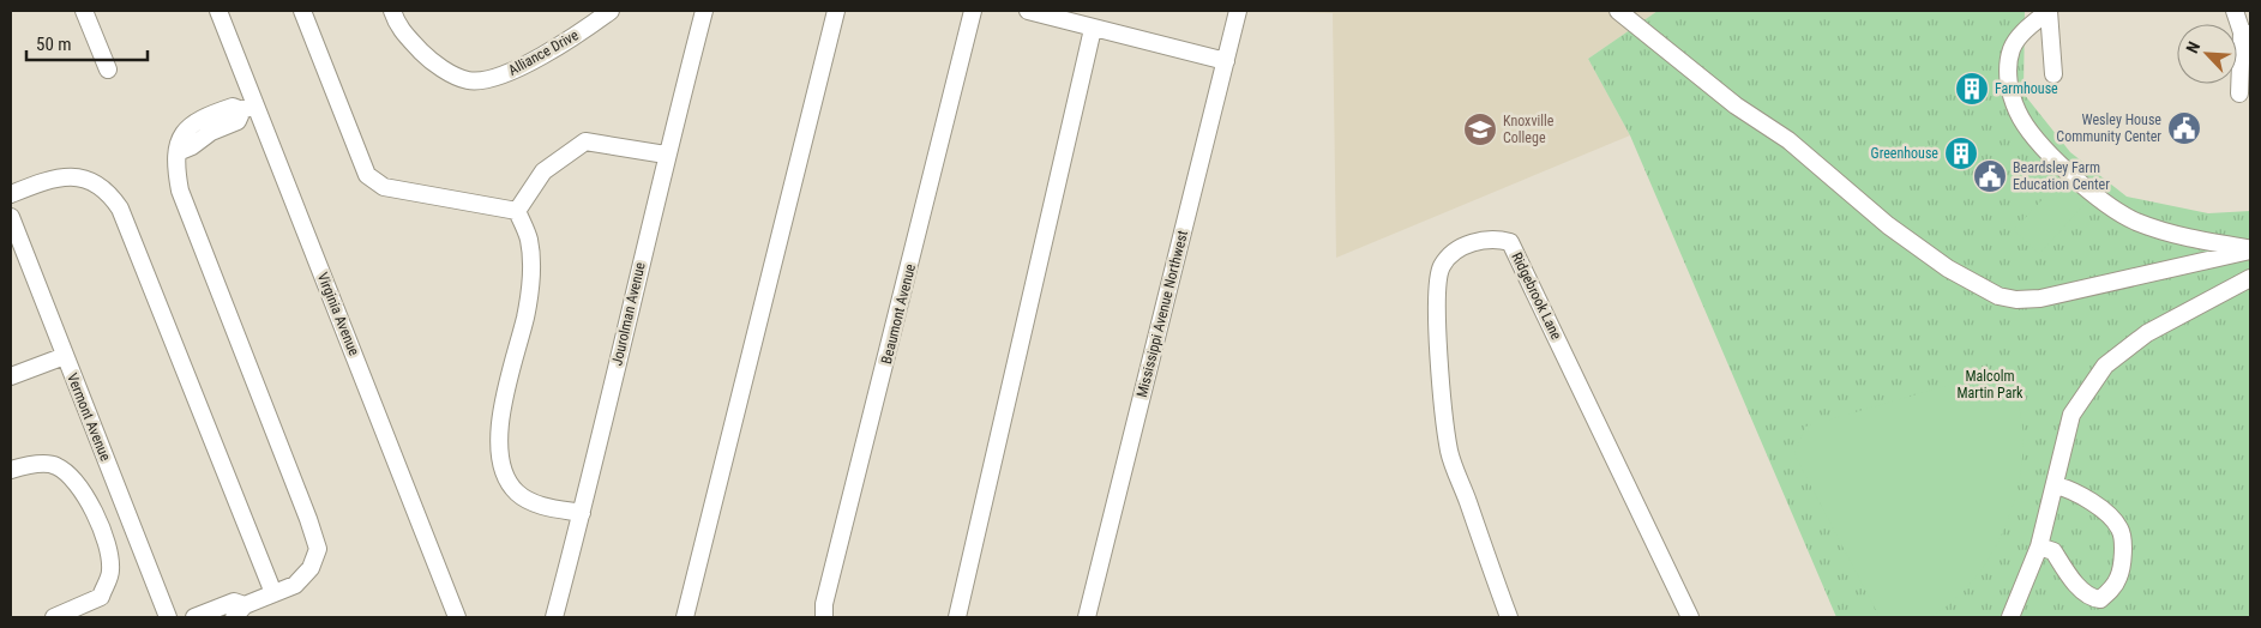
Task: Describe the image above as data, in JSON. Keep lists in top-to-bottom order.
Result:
{
  "streets": {
    "street": [
      "Alliance Drive",
      "Ridgebrook Lane",
      "Virginia Avenue",
      "Jourolman Avenue",
      "Beaumont Avenue",
      "Mississippi Avenue Northwest",
      "Vermont Avenue"
    ]
  },
  "parks": ["Malcolm Martin Park"],
  "places": {
    "building": ["Farmhouse", "Greenhouse"],
    "public building": ["Wesley House Community Center", "Beardsley Farm Education Center"],
    "school or university": ["Knoxville College"]
  },
  "scale_bar": "50 m",
  "north": "top left"
}
